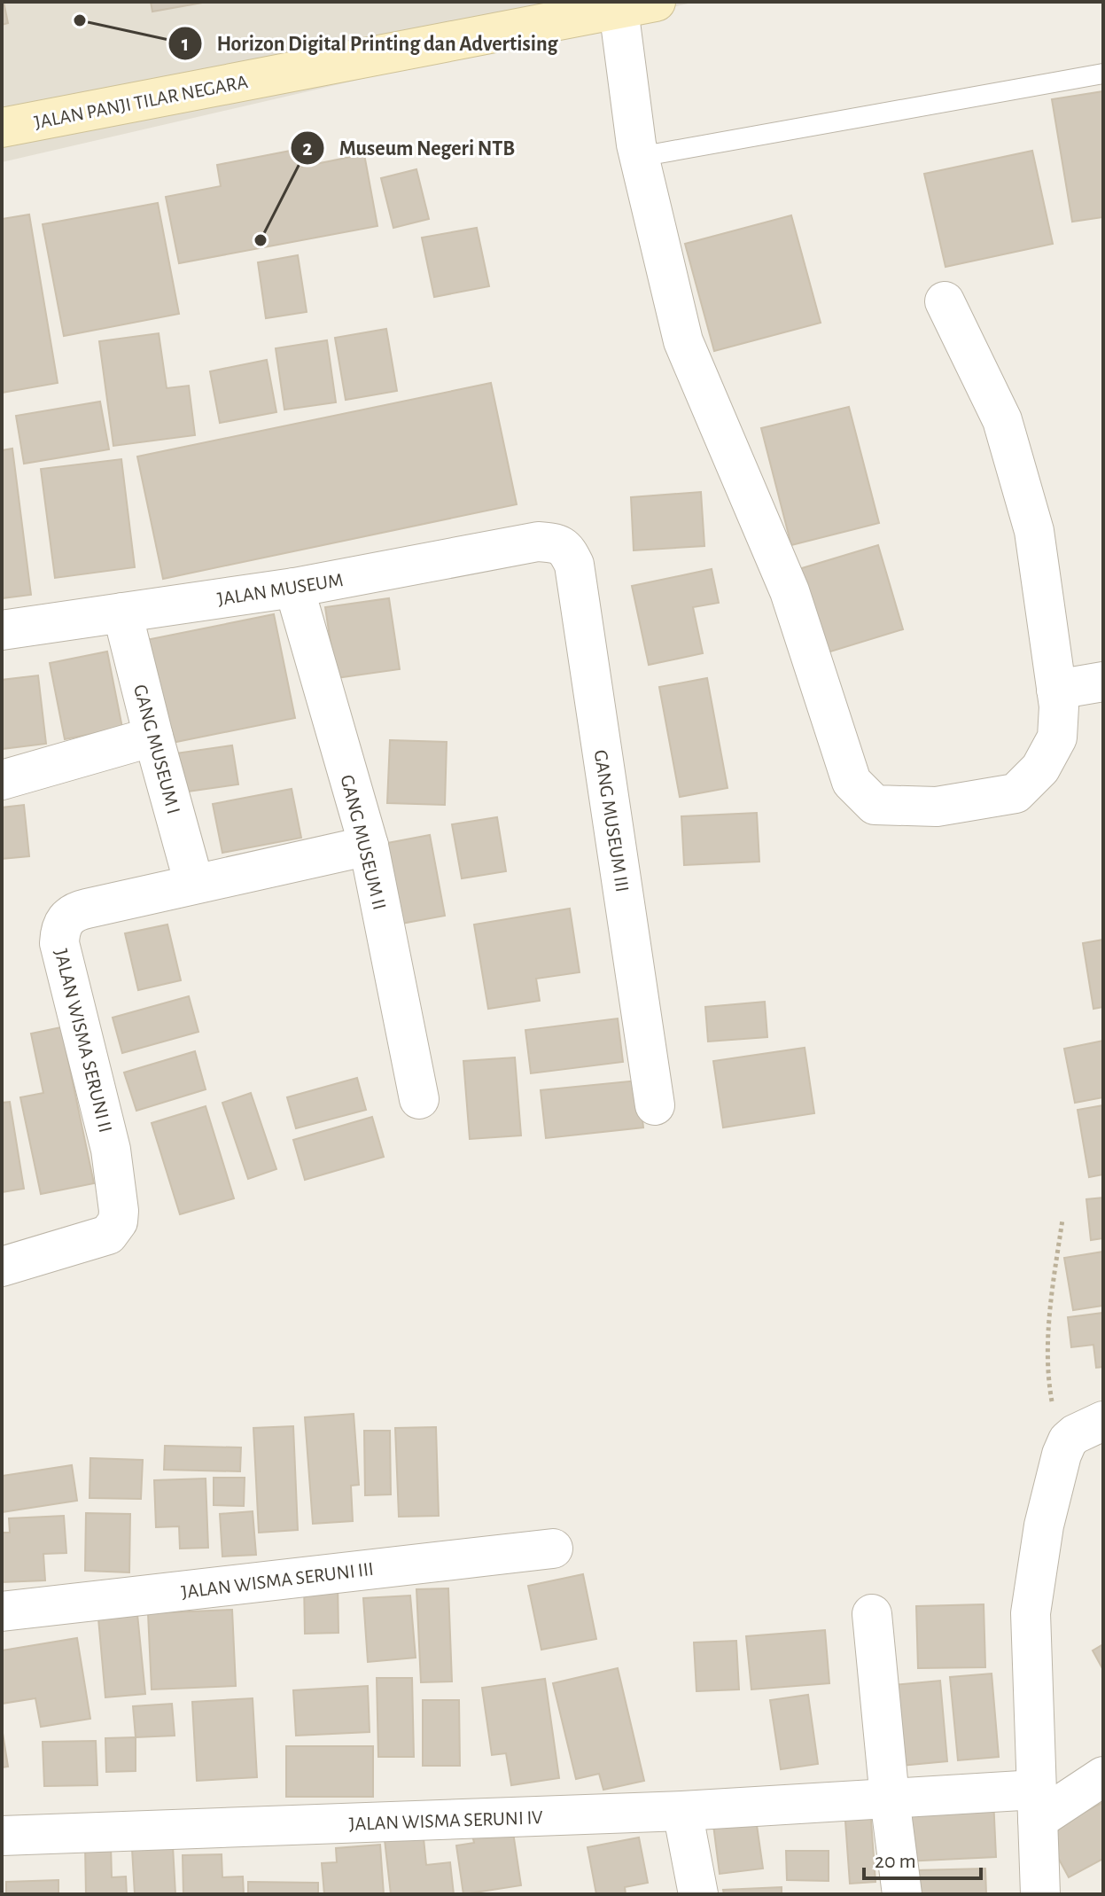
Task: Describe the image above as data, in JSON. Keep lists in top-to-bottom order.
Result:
{
  "streets": {
    "main road": ["JALAN PANJI TILAR NEGARA"],
    "street": [
      "JALAN MUSEUM",
      "GANG MUSEUM I",
      "GANG MUSEUM III",
      "GANG MUSEUM II",
      "JALAN WISMA SERUNI II",
      "JALAN WISMA SERUNI III",
      "JALAN WISMA SERUNI IV"
    ]
  },
  "crossings": [
    ["JALAN MUSEUM", "GANG MUSEUM I"],
    ["JALAN MUSEUM", "GANG MUSEUM III"],
    ["JALAN MUSEUM", "GANG MUSEUM II"],
    ["GANG MUSEUM I", "JALAN WISMA SERUNI II"],
    ["GANG MUSEUM II", "JALAN WISMA SERUNI II"]
  ],
  "places": ["Horizon Digital Printing dan Advertising", "Museum Negeri NTB"],
  "scale_bar": "20 m"
}
